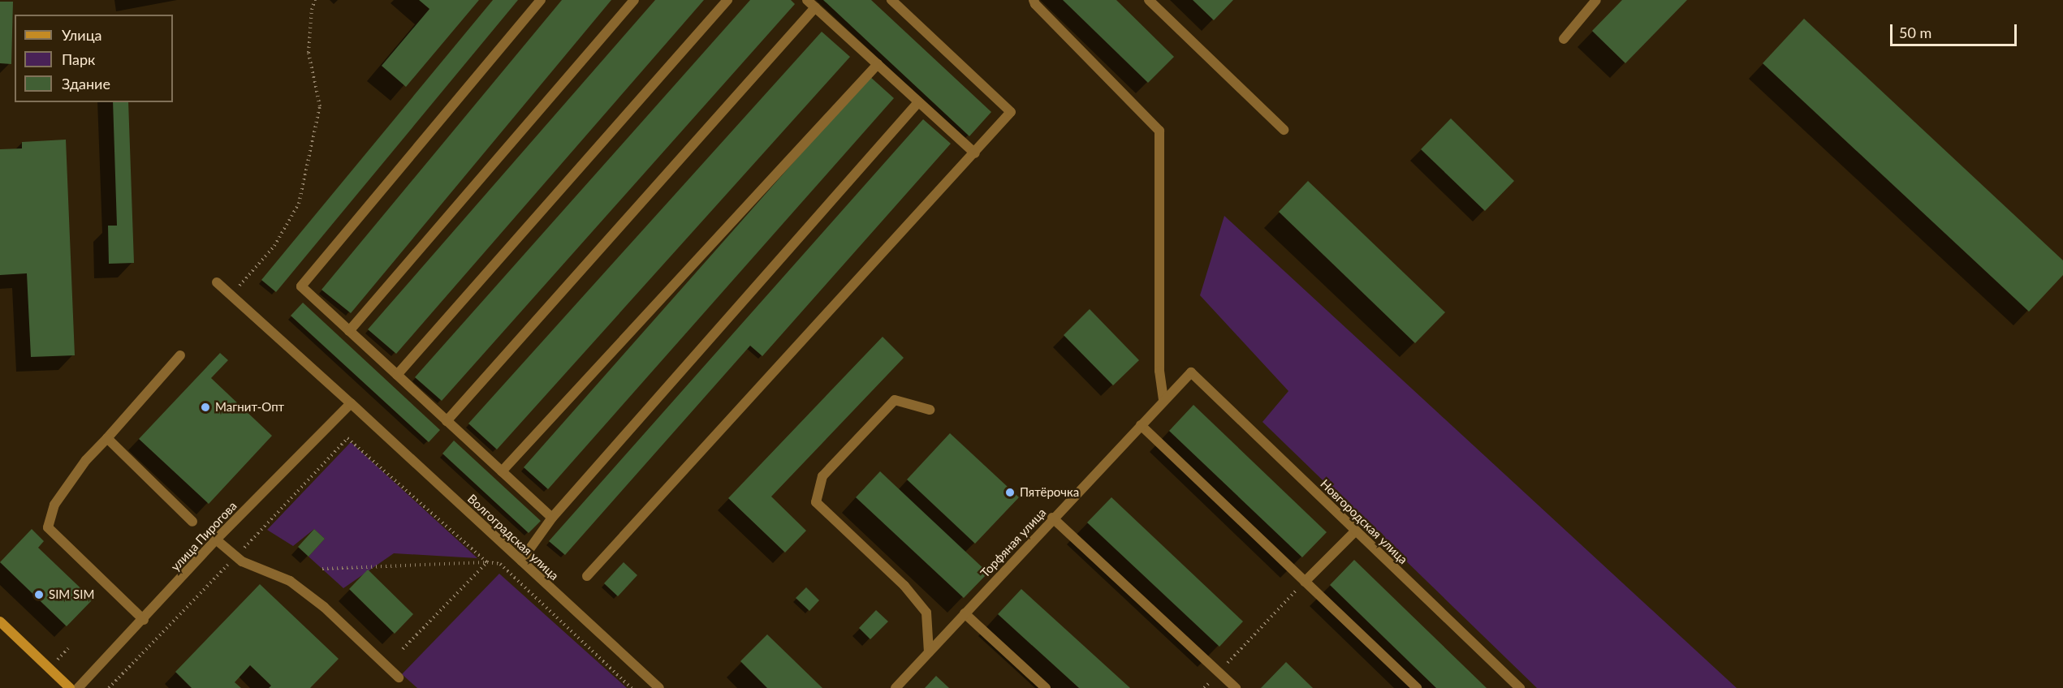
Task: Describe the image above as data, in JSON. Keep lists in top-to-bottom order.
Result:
{
  "streets": {
    "street": [
      "Новгородская улица",
      "улица Пирогова",
      "Волгоградская улица",
      "Торфяная улица"
    ]
  },
  "crossings": [
    ["Новгородская улица", "Торфяная улица"],
    ["улица Пирогова", "Волгоградская улица"]
  ],
  "places": ["Магнит-Опт", "Пятёрочка", "SIM SIM"],
  "legend": ["Улица", "Парк", "Здание"],
  "scale_bar": "50 m"
}
